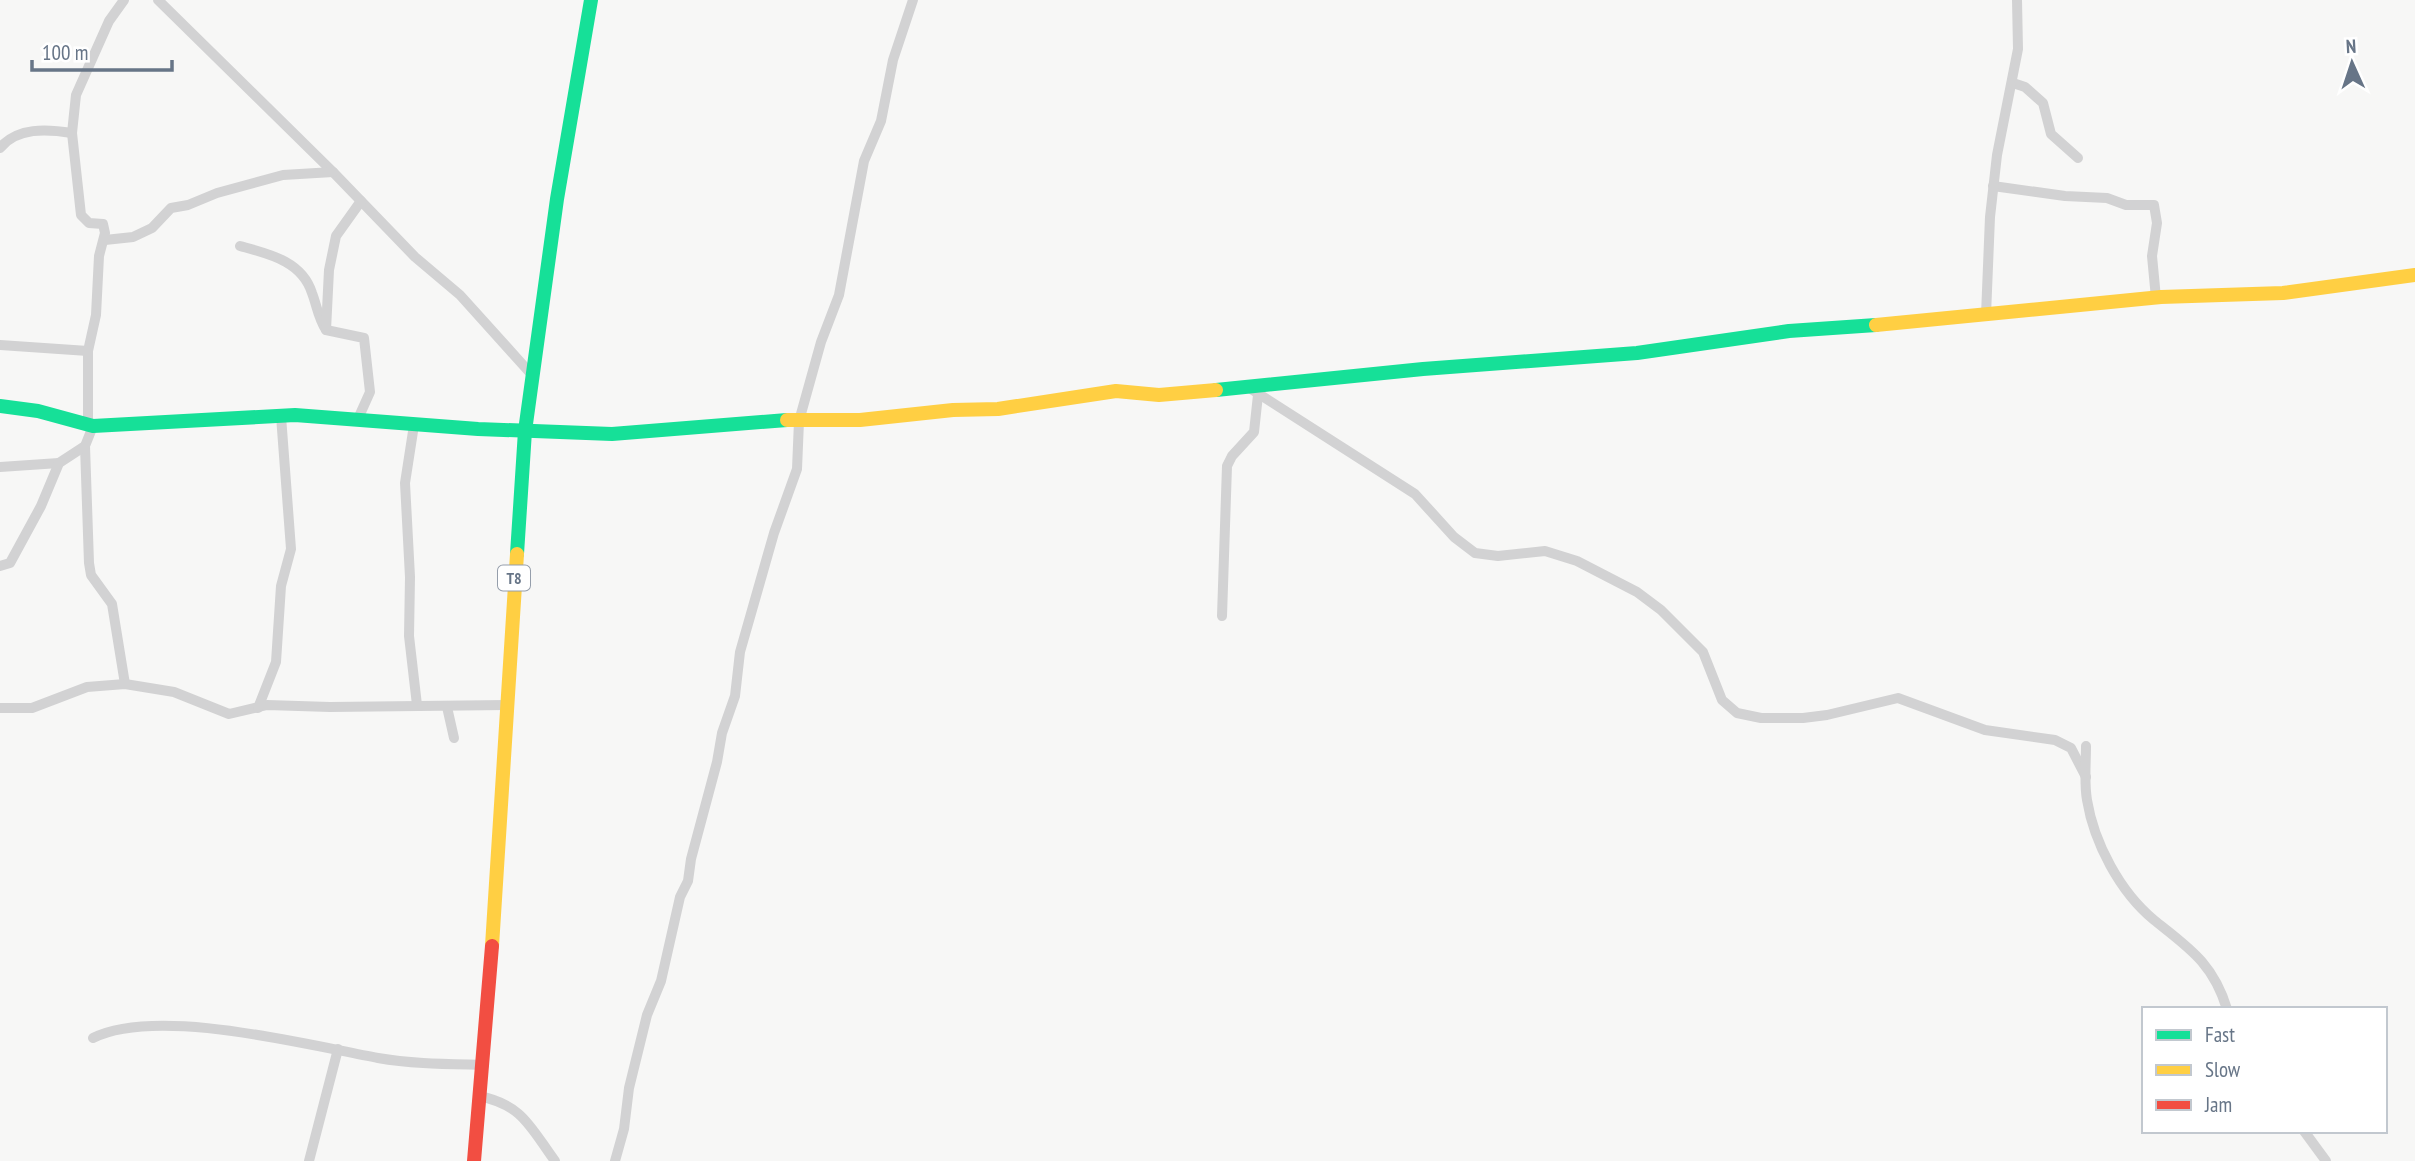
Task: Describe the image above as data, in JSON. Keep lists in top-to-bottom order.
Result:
{
  "streets": {
    "main road": ["T8"]
  },
  "legend": ["Fast", "Slow", "Jam"],
  "scale_bar": "100 m",
  "north": "top"
}
